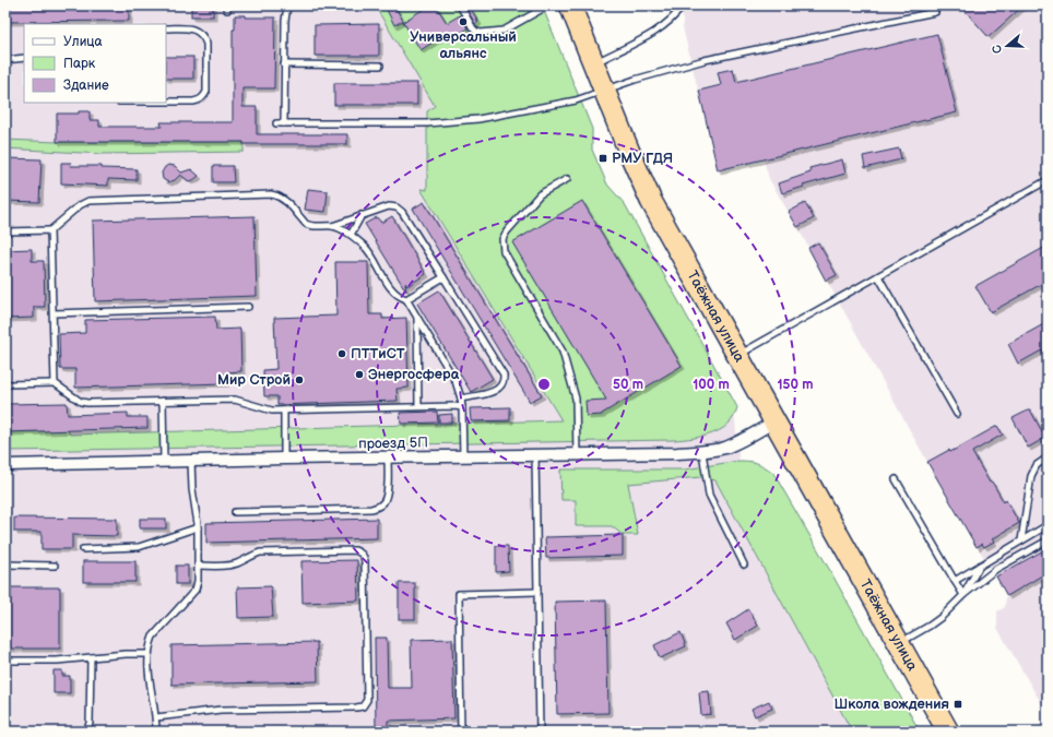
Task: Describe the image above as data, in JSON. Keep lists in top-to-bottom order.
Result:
{
  "streets": {
    "highway": ["Таёжная улица"],
    "street": ["проезд 5П"]
  },
  "crossings": [
    ["Таёжная улица", "проезд 5П"]
  ],
  "places": {
    "other": [
      "Универсальный альянс",
      "ПТТиСТ",
      "Энергосфера",
      "Мир Строй"
    ],
    "transit": ["РМУ ГДЯ", "Школа вождения"]
  },
  "legend": ["Улица", "Парк", "Здание"],
  "north": "left",
  "rings": ["50 m", "100 m", "150 m"]
}
